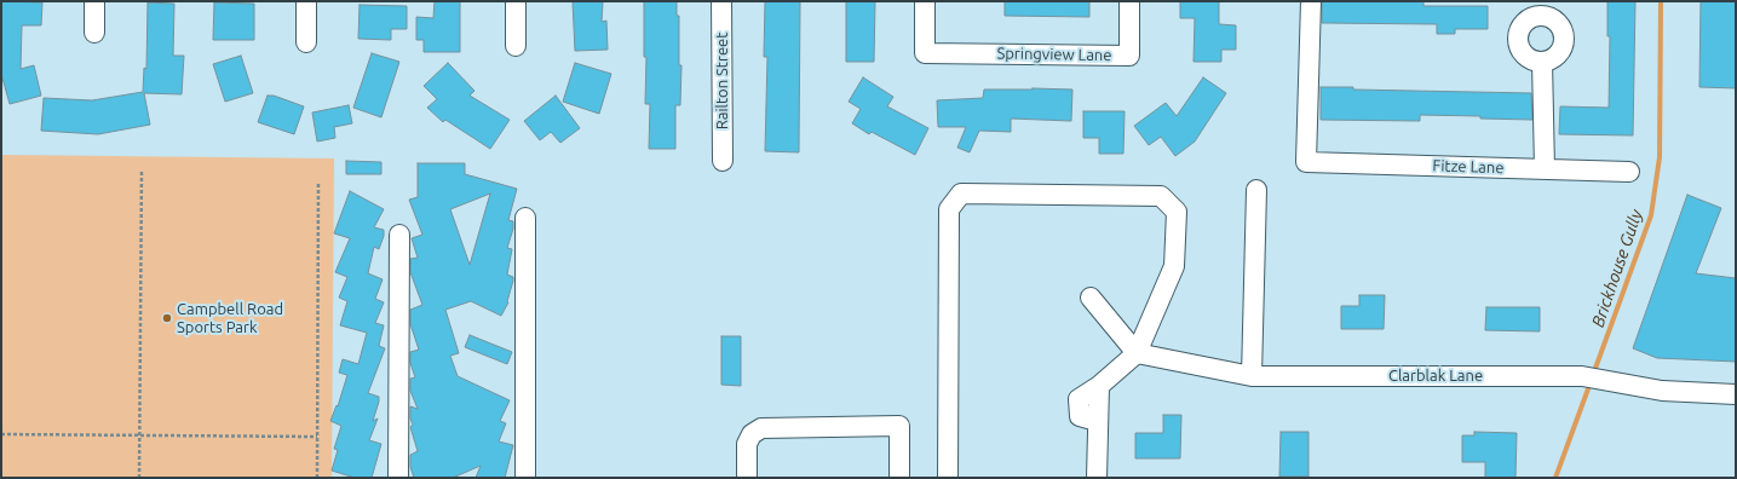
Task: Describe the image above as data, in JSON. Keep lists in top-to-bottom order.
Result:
{
  "streets": {
    "street": [
      "Springview Lane",
      "Railton Street",
      "Fitze Lane",
      "Clarblak Lane"
    ]
  },
  "water": ["Brickhouse Gully"],
  "places": ["Campbell Road Sports Park"]
}
